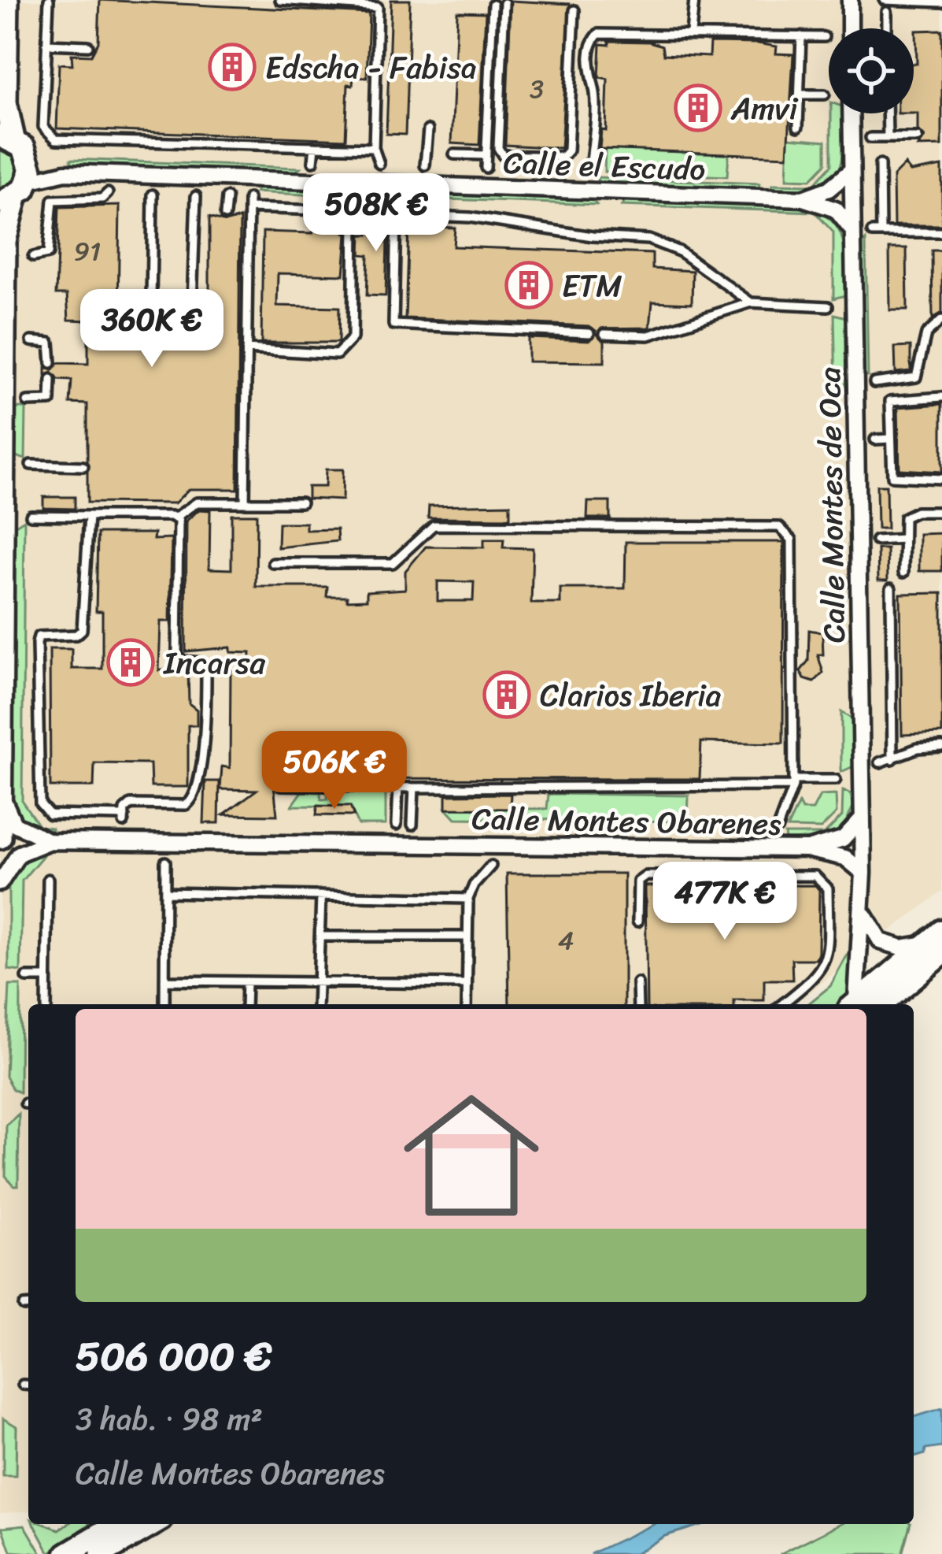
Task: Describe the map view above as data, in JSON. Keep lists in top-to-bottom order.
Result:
{
  "streets": {
    "street": ["Calle el Escudo", "Calle Montes de Oca", "Calle Montes Obarenes"]
  },
  "crossings": [
    ["Calle el Escudo", "Calle Montes de Oca"],
    ["Calle Montes de Oca", "Calle Montes Obarenes"]
  ],
  "places": {
    "building": [
      "Edscha - Fabisa",
      "Amvi",
      "ETM",
      "Incarsa",
      "Clarios Iberia"
    ]
  },
  "house_numbers": ["3", "91", "4"],
  "page": {
    "price": [
      "508K €",
      "360K €",
      "506K €",
      "477K €"
    ],
    "list": [
      {
        "name": "506 000 €",
        "note": "3 hab. · 98 m² · Calle Montes Obarenes"
      }
    ]
  }
}
